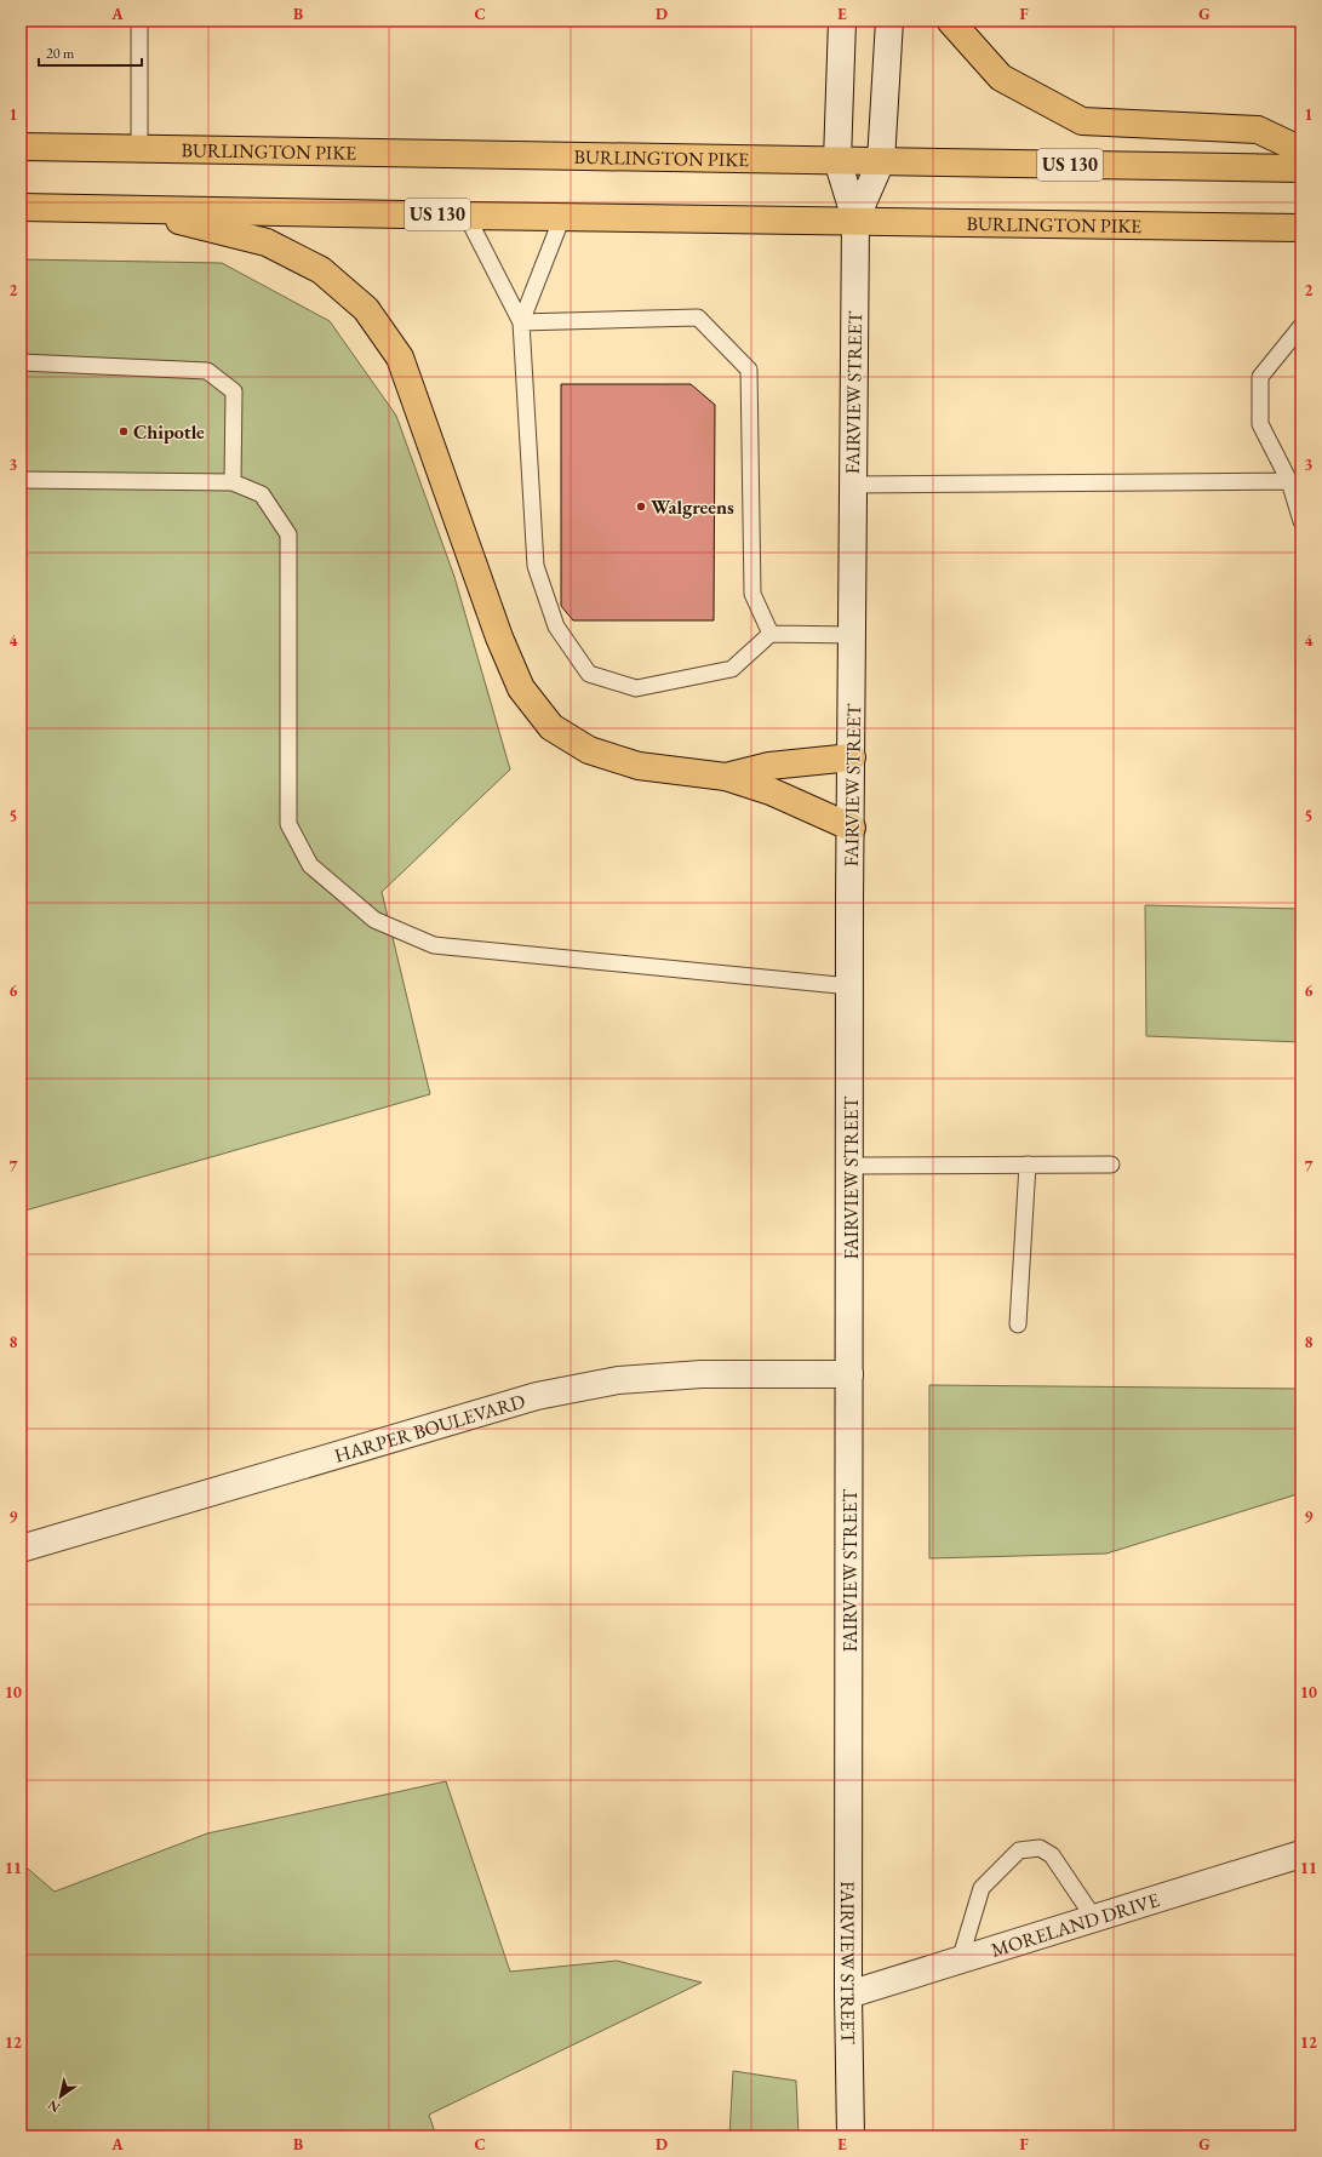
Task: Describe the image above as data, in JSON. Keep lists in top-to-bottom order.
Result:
{
  "streets": {
    "highway": ["BURLINGTON PIKE", "US 130"],
    "street": ["FAIRVIEW STREET", "HARPER BOULEVARD", "MORELAND DRIVE"]
  },
  "crossings": [
    ["BURLINGTON PIKE", "FAIRVIEW STREET"],
    ["FAIRVIEW STREET", "HARPER BOULEVARD"],
    ["FAIRVIEW STREET", "MORELAND DRIVE"]
  ],
  "places": ["Chipotle", "Walgreens"],
  "scale_bar": "20 m",
  "north": "bottom left",
  "grid": {
    "columns": [
      "A",
      "B",
      "C",
      "D",
      "E",
      "F",
      "G"
    ],
    "rows": [
      "1",
      "2",
      "3",
      "4",
      "5",
      "6",
      "7",
      "8",
      "9",
      "10",
      "11",
      "12"
    ]
  }
}
